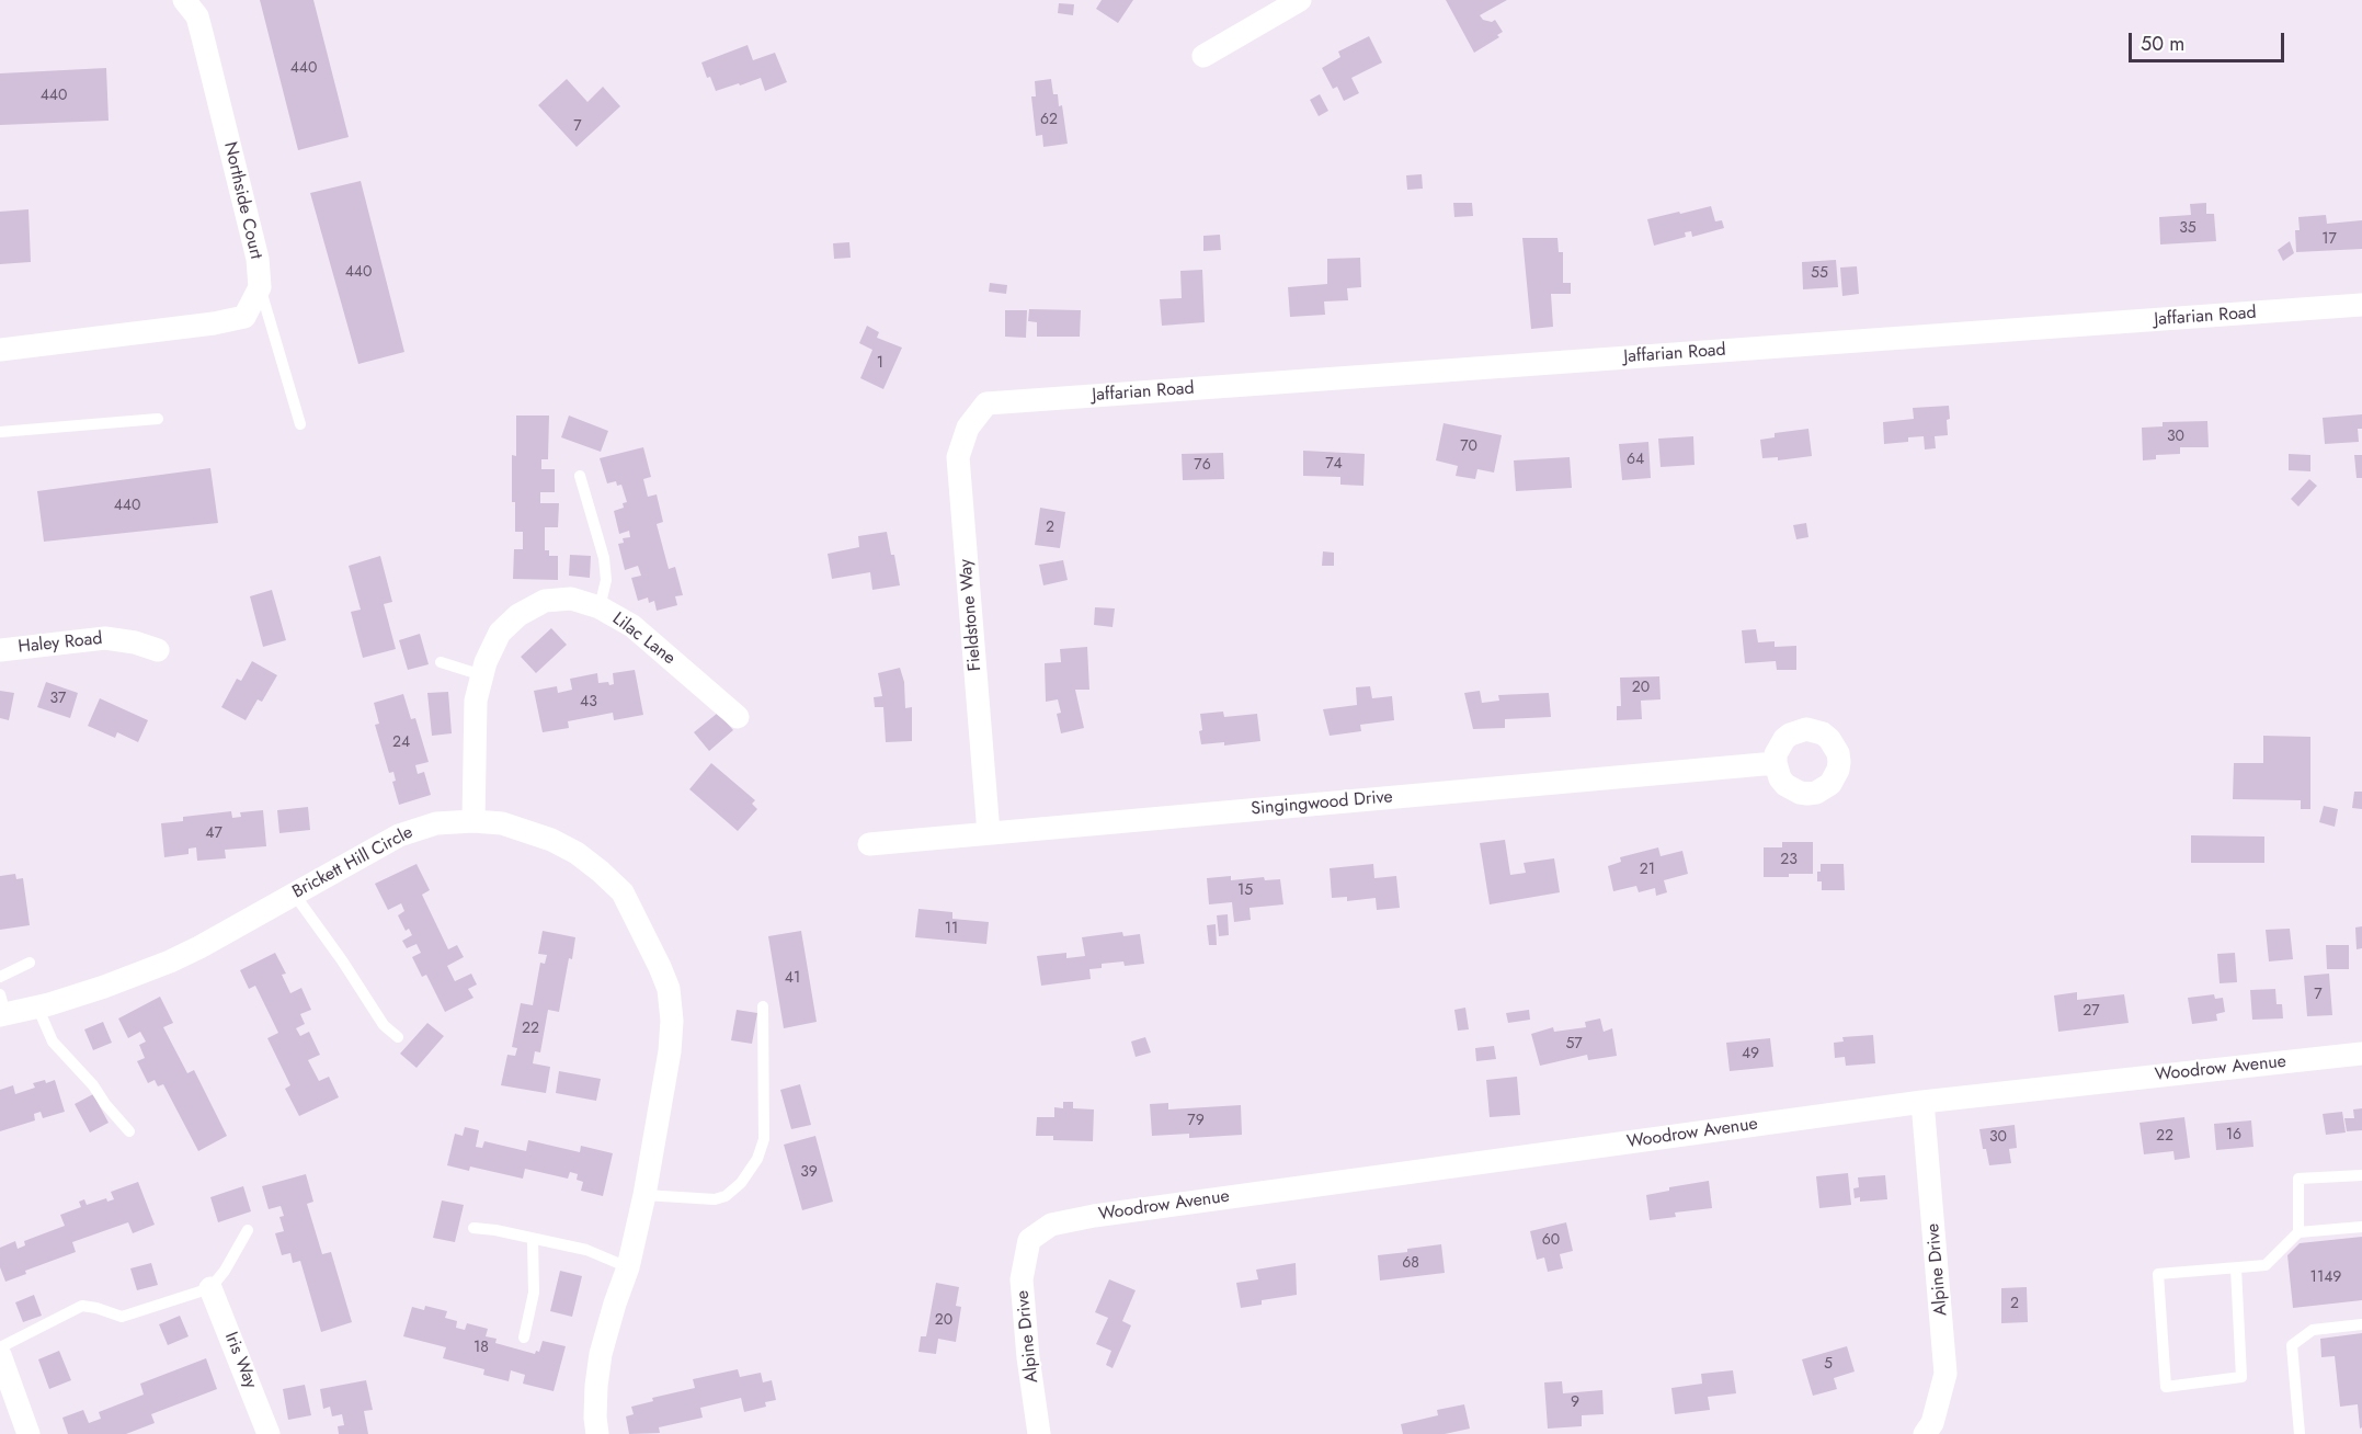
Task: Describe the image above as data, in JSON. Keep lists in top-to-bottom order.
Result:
{
  "streets": {
    "street": [
      "Northside Court",
      "Jaffarian Road",
      "Fieldstone Way",
      "Lilac Lane",
      "Haley Road",
      "Singingwood Drive",
      "Brickett Hill Circle",
      "Woodrow Avenue",
      "Alpine Drive",
      "Iris Way"
    ]
  },
  "crossings": [
    ["Jaffarian Road", "Fieldstone Way"],
    ["Fieldstone Way", "Singingwood Drive"],
    ["Lilac Lane", "Brickett Hill Circle"],
    ["Woodrow Avenue", "Alpine Drive"]
  ],
  "house_numbers": [
    "440",
    "440",
    "62",
    "7",
    "35",
    "17",
    "440",
    "55",
    "1",
    "30",
    "70",
    "64",
    "74",
    "76",
    "440",
    "2",
    "20",
    "37",
    "43",
    "24",
    "47",
    "23",
    "21",
    "15",
    "11",
    "41",
    "7",
    "27",
    "22",
    "57",
    "49",
    "79",
    "16",
    "22",
    "30",
    "39",
    "60",
    "68",
    "1149",
    "2",
    "20",
    "18",
    "5",
    "9"
  ],
  "scale_bar": "50 m"
}
